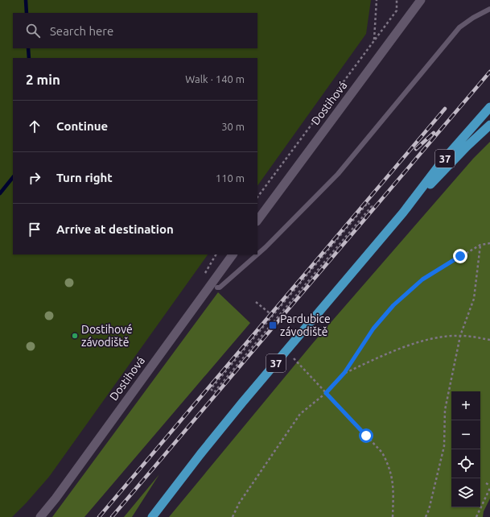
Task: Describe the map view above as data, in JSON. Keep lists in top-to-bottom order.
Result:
{
  "streets": {
    "main road": ["37"],
    "street": ["Dostihová"]
  },
  "places": {
    "transit": ["Pardubice závodiště"],
    "other": ["Dostihové závodiště"]
  },
  "page": {
    "search": "Search here",
    "heading": ["2 min", "Walk · 140 m"],
    "list": [
      ["Continue", "30 m"],
      ["Turn right", "110 m"],
      "Arrive at destination"
    ],
    "map_buttons": ["+", "−"]
  }
}
